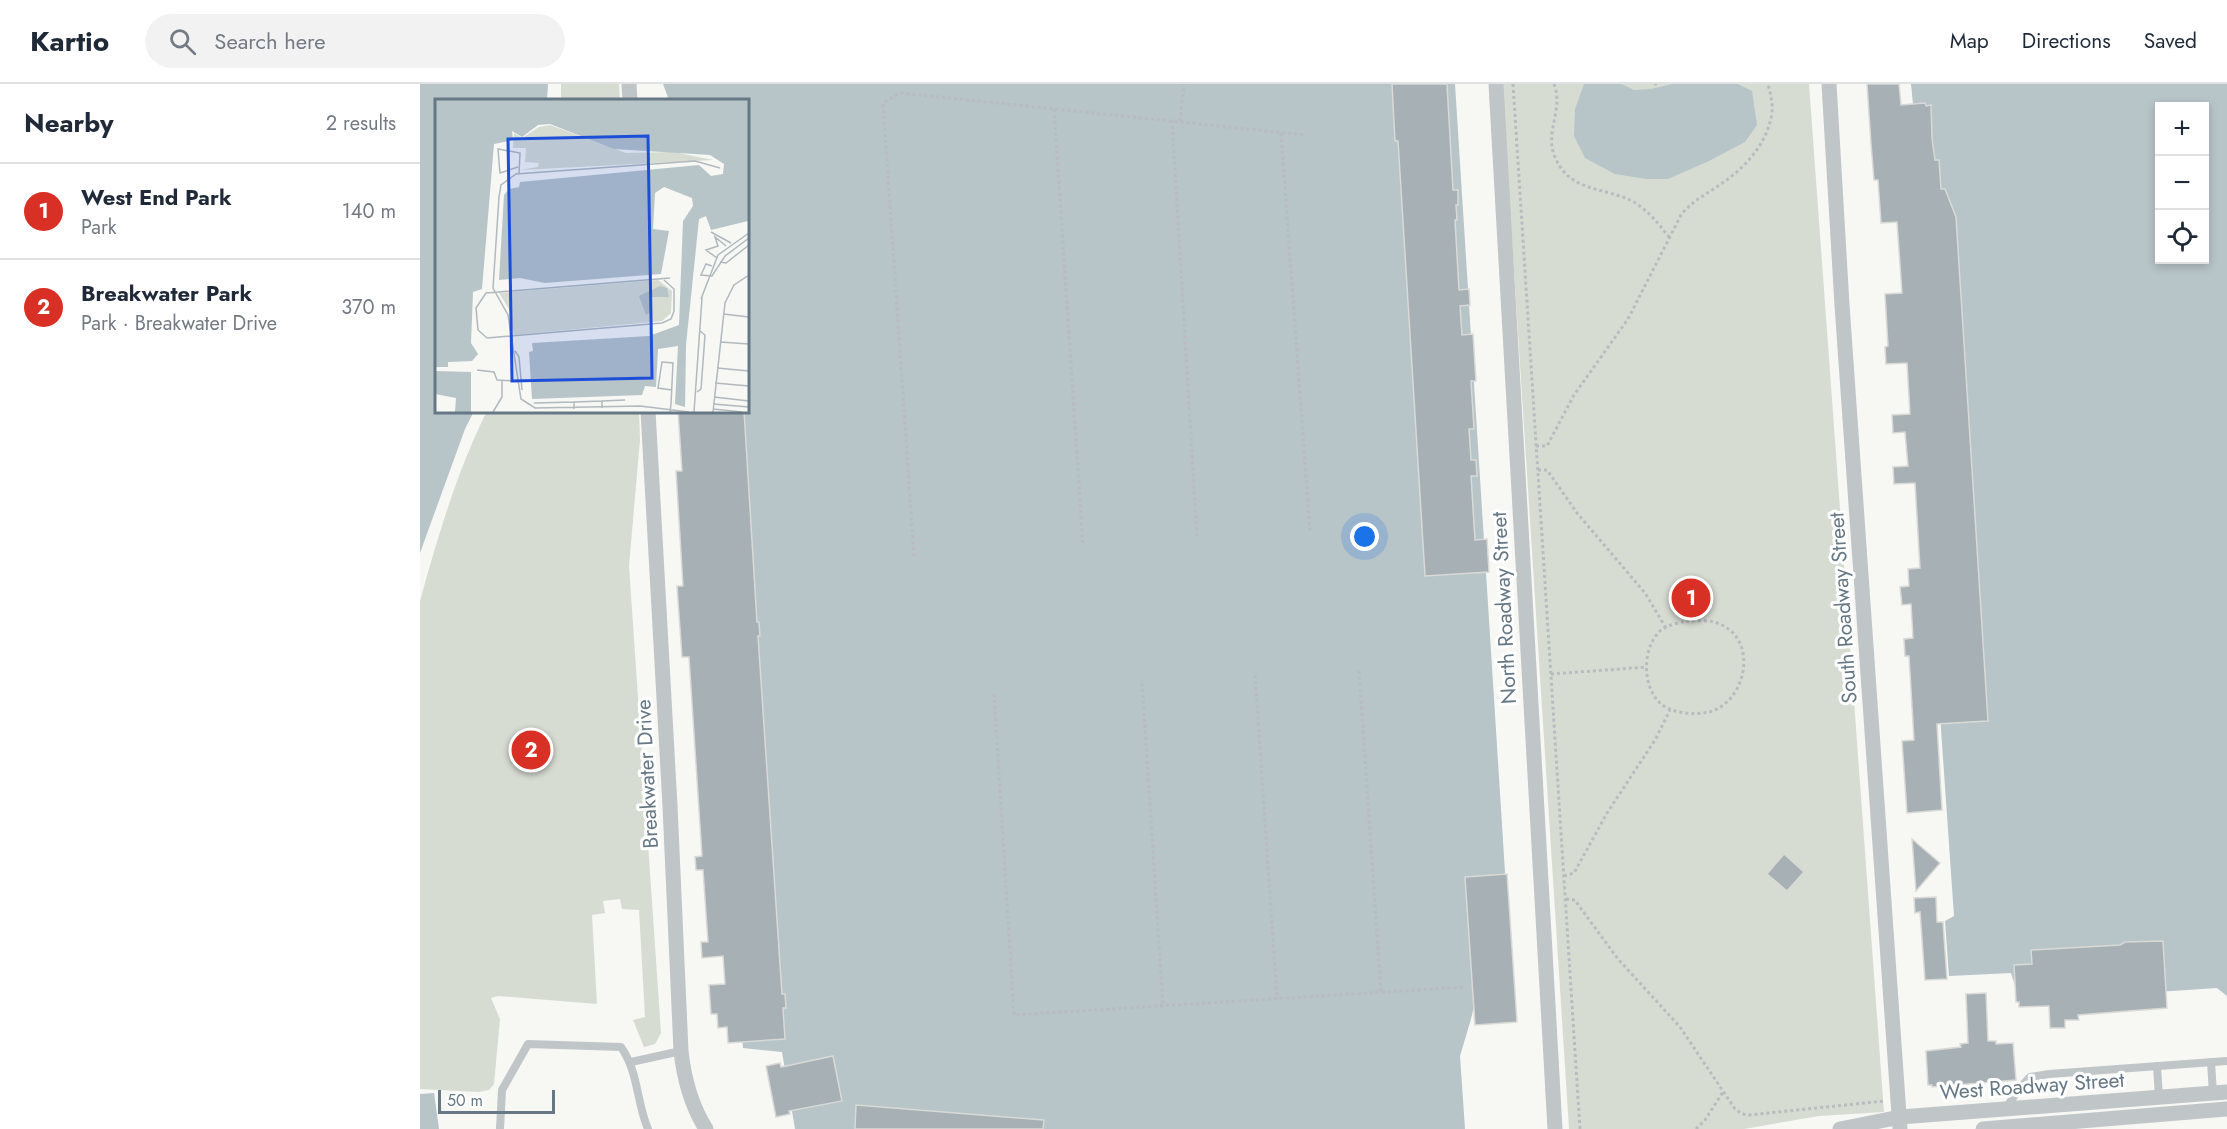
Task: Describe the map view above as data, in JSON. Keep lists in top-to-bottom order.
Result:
{
  "streets": {
    "street": [
      "North Roadway Street",
      "South Roadway Street",
      "Breakwater Drive",
      "West Roadway Street"
    ]
  },
  "crossings": [
    ["South Roadway Street", "West Roadway Street"]
  ],
  "scale_bar": "50 m",
  "page": {
    "header": "Kartio",
    "search": "Search here",
    "nav": ["Map", "Directions", "Saved"],
    "heading": ["Nearby", "2 results"],
    "map_buttons": ["+", "−"],
    "list": [
      {
        "mark": "1",
        "name": "West End Park",
        "note": "Park",
        "value": "140 m"
      },
      {
        "mark": "2",
        "name": "Breakwater Park",
        "note": "Park · Breakwater Drive",
        "value": "370 m"
      }
    ],
    "pins": ["1", "2"],
    "scale": "50 m"
  }
}
